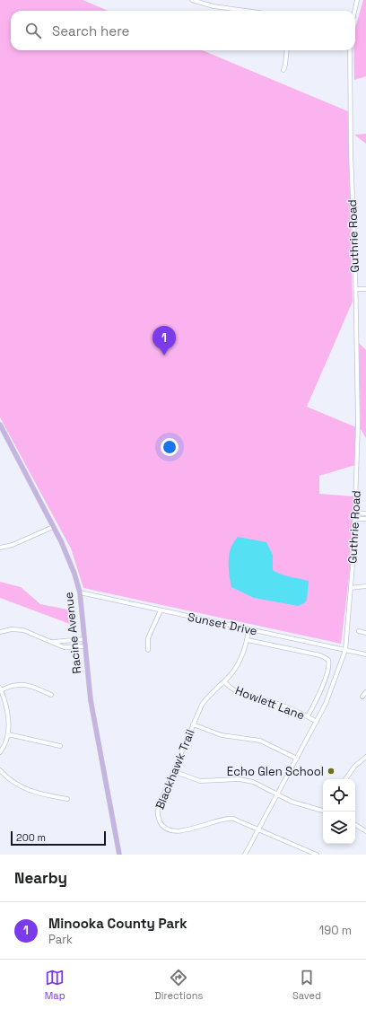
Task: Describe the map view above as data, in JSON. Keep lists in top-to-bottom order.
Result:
{
  "streets": {
    "main road": ["Racine Avenue"],
    "street": [
      "Guthrie Road",
      "Sunset Drive",
      "Howlett Lane",
      "Blackhawk Trail"
    ]
  },
  "crossings": [
    ["Guthrie Road", "Sunset Drive"],
    ["Guthrie Road", "Howlett Lane"],
    ["Guthrie Road", "Blackhawk Trail"],
    ["Sunset Drive", "Racine Avenue"],
    ["Sunset Drive", "Blackhawk Trail"],
    ["Howlett Lane", "Blackhawk Trail"]
  ],
  "places": ["Echo Glen School"],
  "scale_bar": "200 m",
  "page": {
    "search": "Search here",
    "pins": "1",
    "scale": "200 m",
    "heading": "Nearby",
    "list": [
      {
        "mark": "1",
        "name": "Minooka County Park",
        "note": "Park",
        "value": "190 m"
      }
    ],
    "nav": ["Map", "Directions", "Saved"]
  }
}
